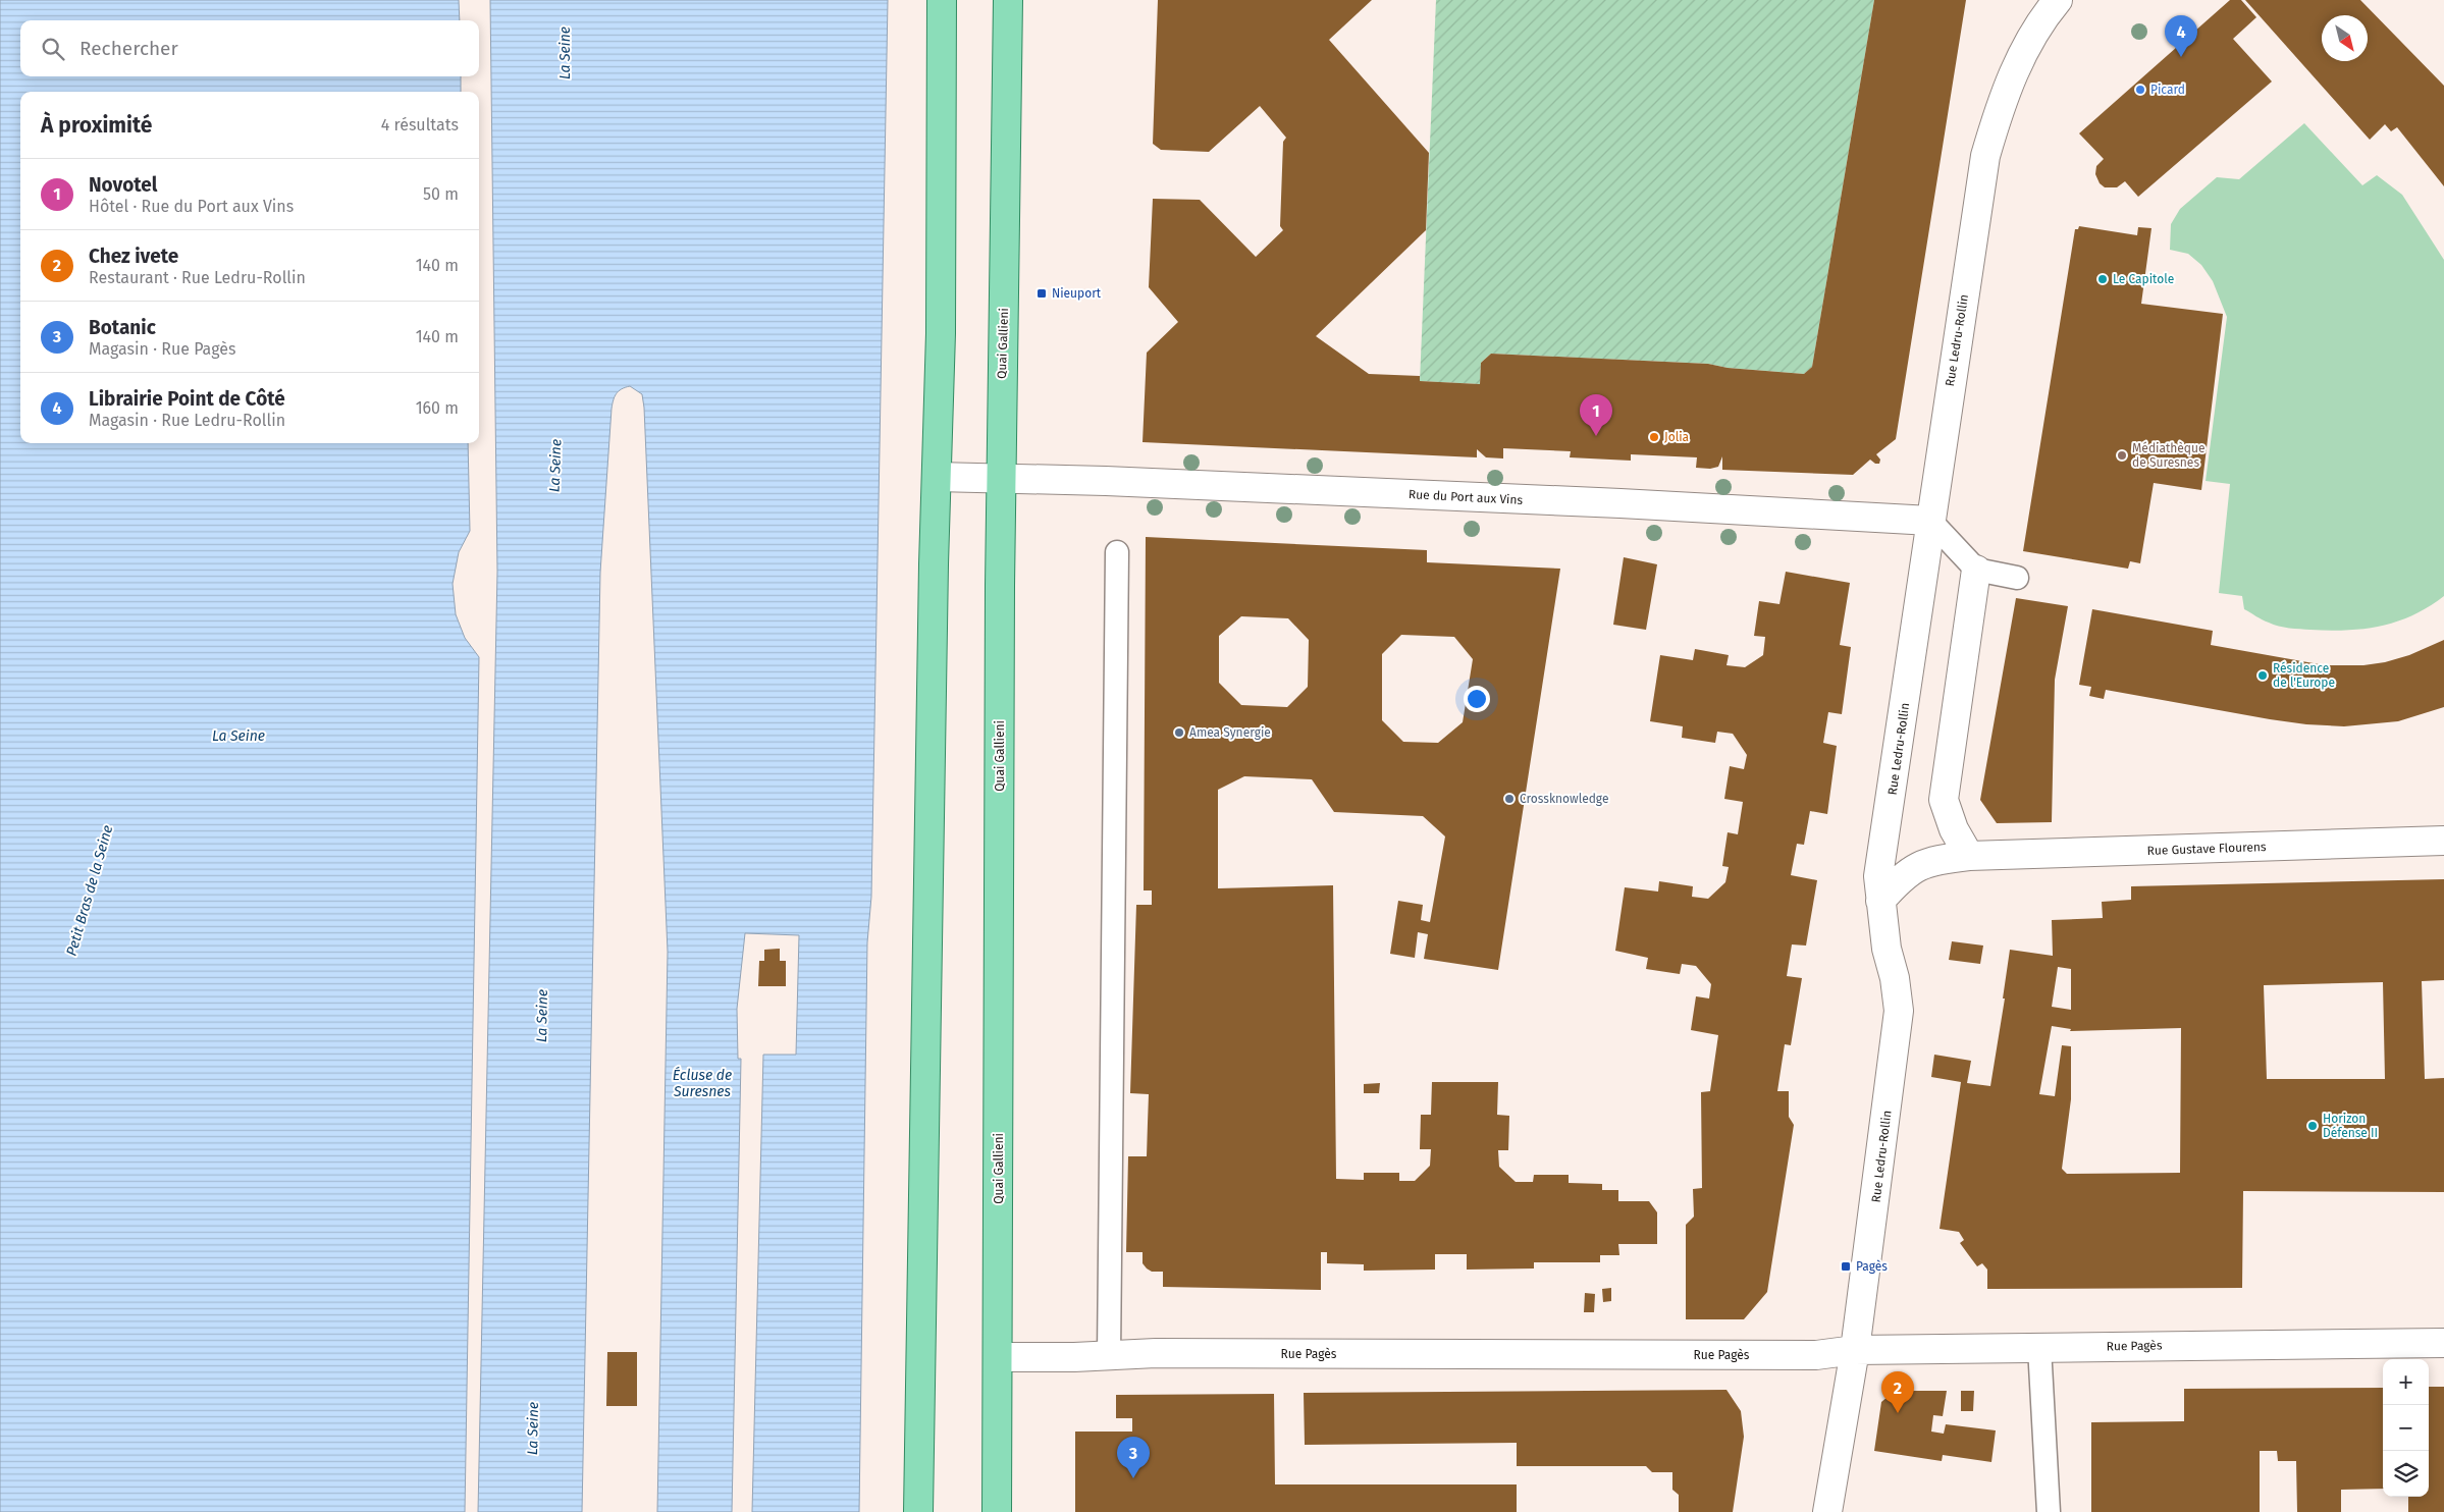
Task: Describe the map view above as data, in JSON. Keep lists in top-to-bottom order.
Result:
{
  "streets": {
    "main road": ["Quai Gallieni"],
    "street": [
      "Rue Ledru-Rollin",
      "Rue du Port aux Vins",
      "Rue Gustave Flourens",
      "Rue Pagès"
    ]
  },
  "crossings": [
    ["Rue Ledru-Rollin", "Rue du Port aux Vins"],
    ["Rue Ledru-Rollin", "Rue Gustave Flourens"],
    ["Rue Ledru-Rollin", "Rue Pagès"],
    ["Quai Gallieni", "Rue du Port aux Vins"],
    ["Quai Gallieni", "Rue Pagès"]
  ],
  "water": ["La Seine", "Petit Bras de la Seine", "Écluse de Suresnes"],
  "places": {
    "other": [
      "Picard",
      "Le Capitole",
      "Jolia",
      "Médiathèque de Suresnes",
      "Résidence de l'Europe",
      "Amea Synergie",
      "Crossknowledge",
      "Horizon Défense II"
    ],
    "transit": ["Nieuport", "Pagès"]
  },
  "north": "bottom right",
  "page": {
    "pins": [
      "4",
      "1",
      "2",
      "3"
    ],
    "search": "Rechercher",
    "heading": ["À proximité", "4 résultats"],
    "list": [
      {
        "mark": "1",
        "name": "Novotel",
        "note": "Hôtel · Rue du Port aux Vins",
        "value": "50 m"
      },
      {
        "mark": "2",
        "name": "Chez ivete",
        "note": "Restaurant · Rue Ledru-Rollin",
        "value": "140 m"
      },
      {
        "mark": "3",
        "name": "Botanic",
        "note": "Magasin · Rue Pagès",
        "value": "140 m"
      },
      {
        "mark": "4",
        "name": "Librairie Point de Côté",
        "note": "Magasin · Rue Ledru-Rollin",
        "value": "160 m"
      }
    ],
    "map_buttons": ["+", "−"]
  }
}
